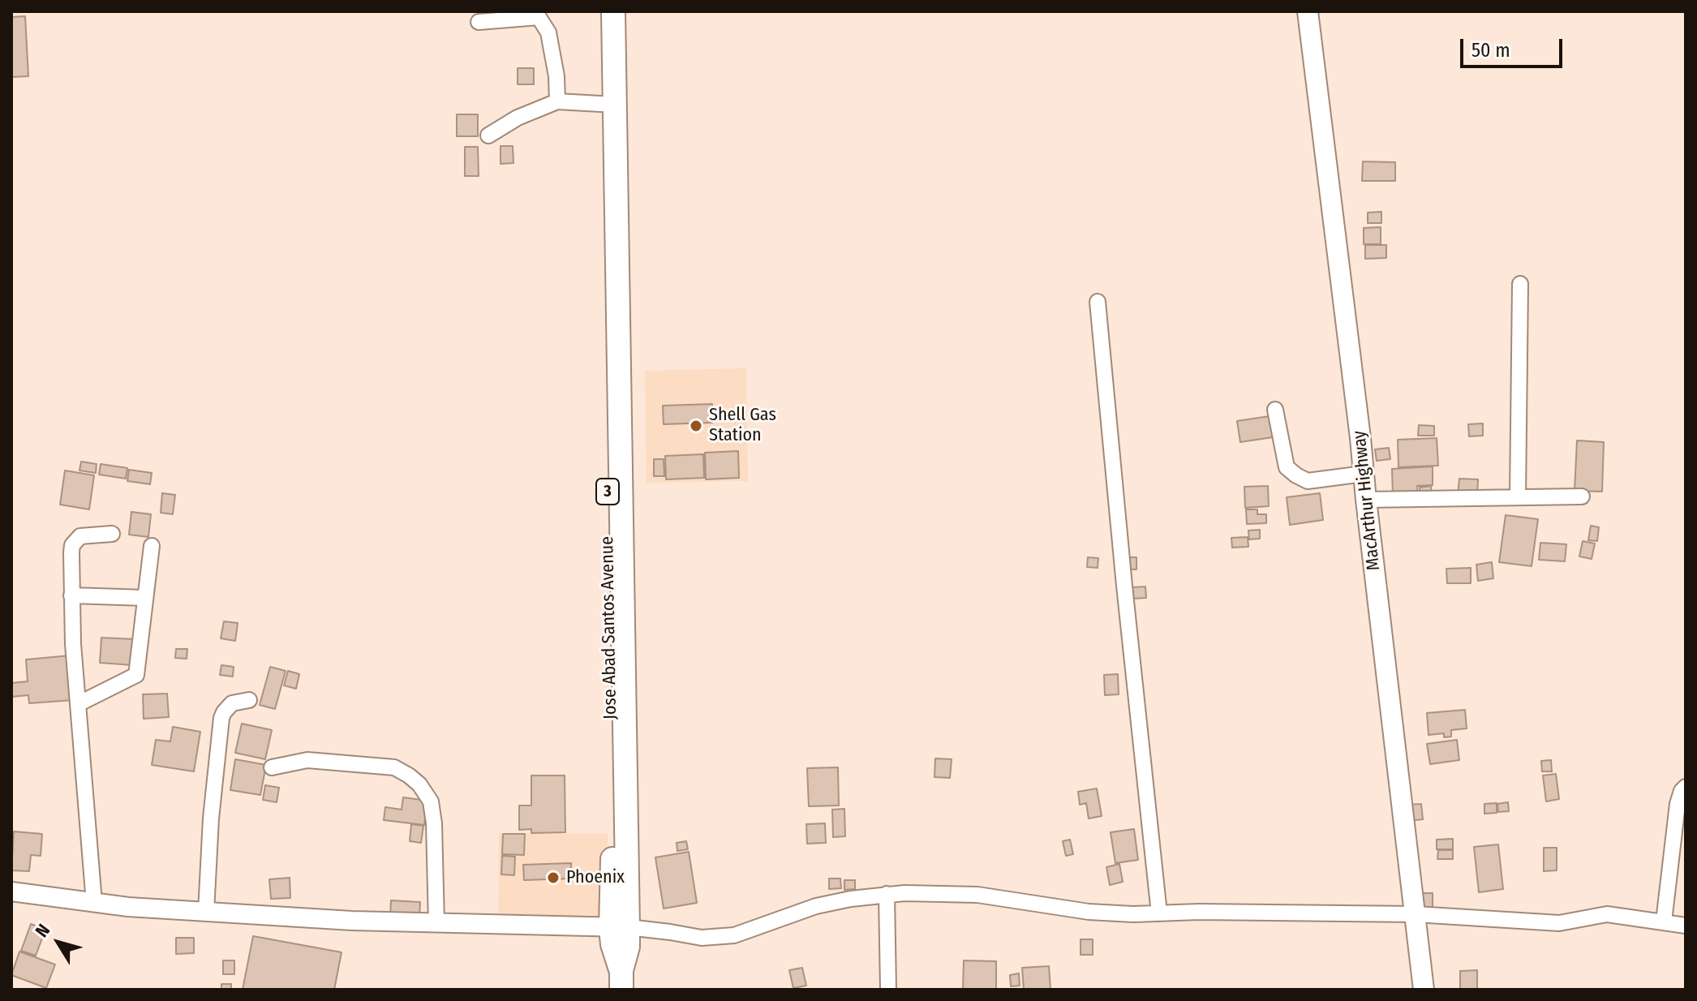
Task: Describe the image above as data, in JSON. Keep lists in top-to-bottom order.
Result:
{
  "streets": {
    "highway": ["3", "Jose Abad Santos Avenue"],
    "main road": ["MacArthur Highway"]
  },
  "places": ["Shell Gas Station", "Phoenix"],
  "scale_bar": "50 m",
  "north": "top left"
}
